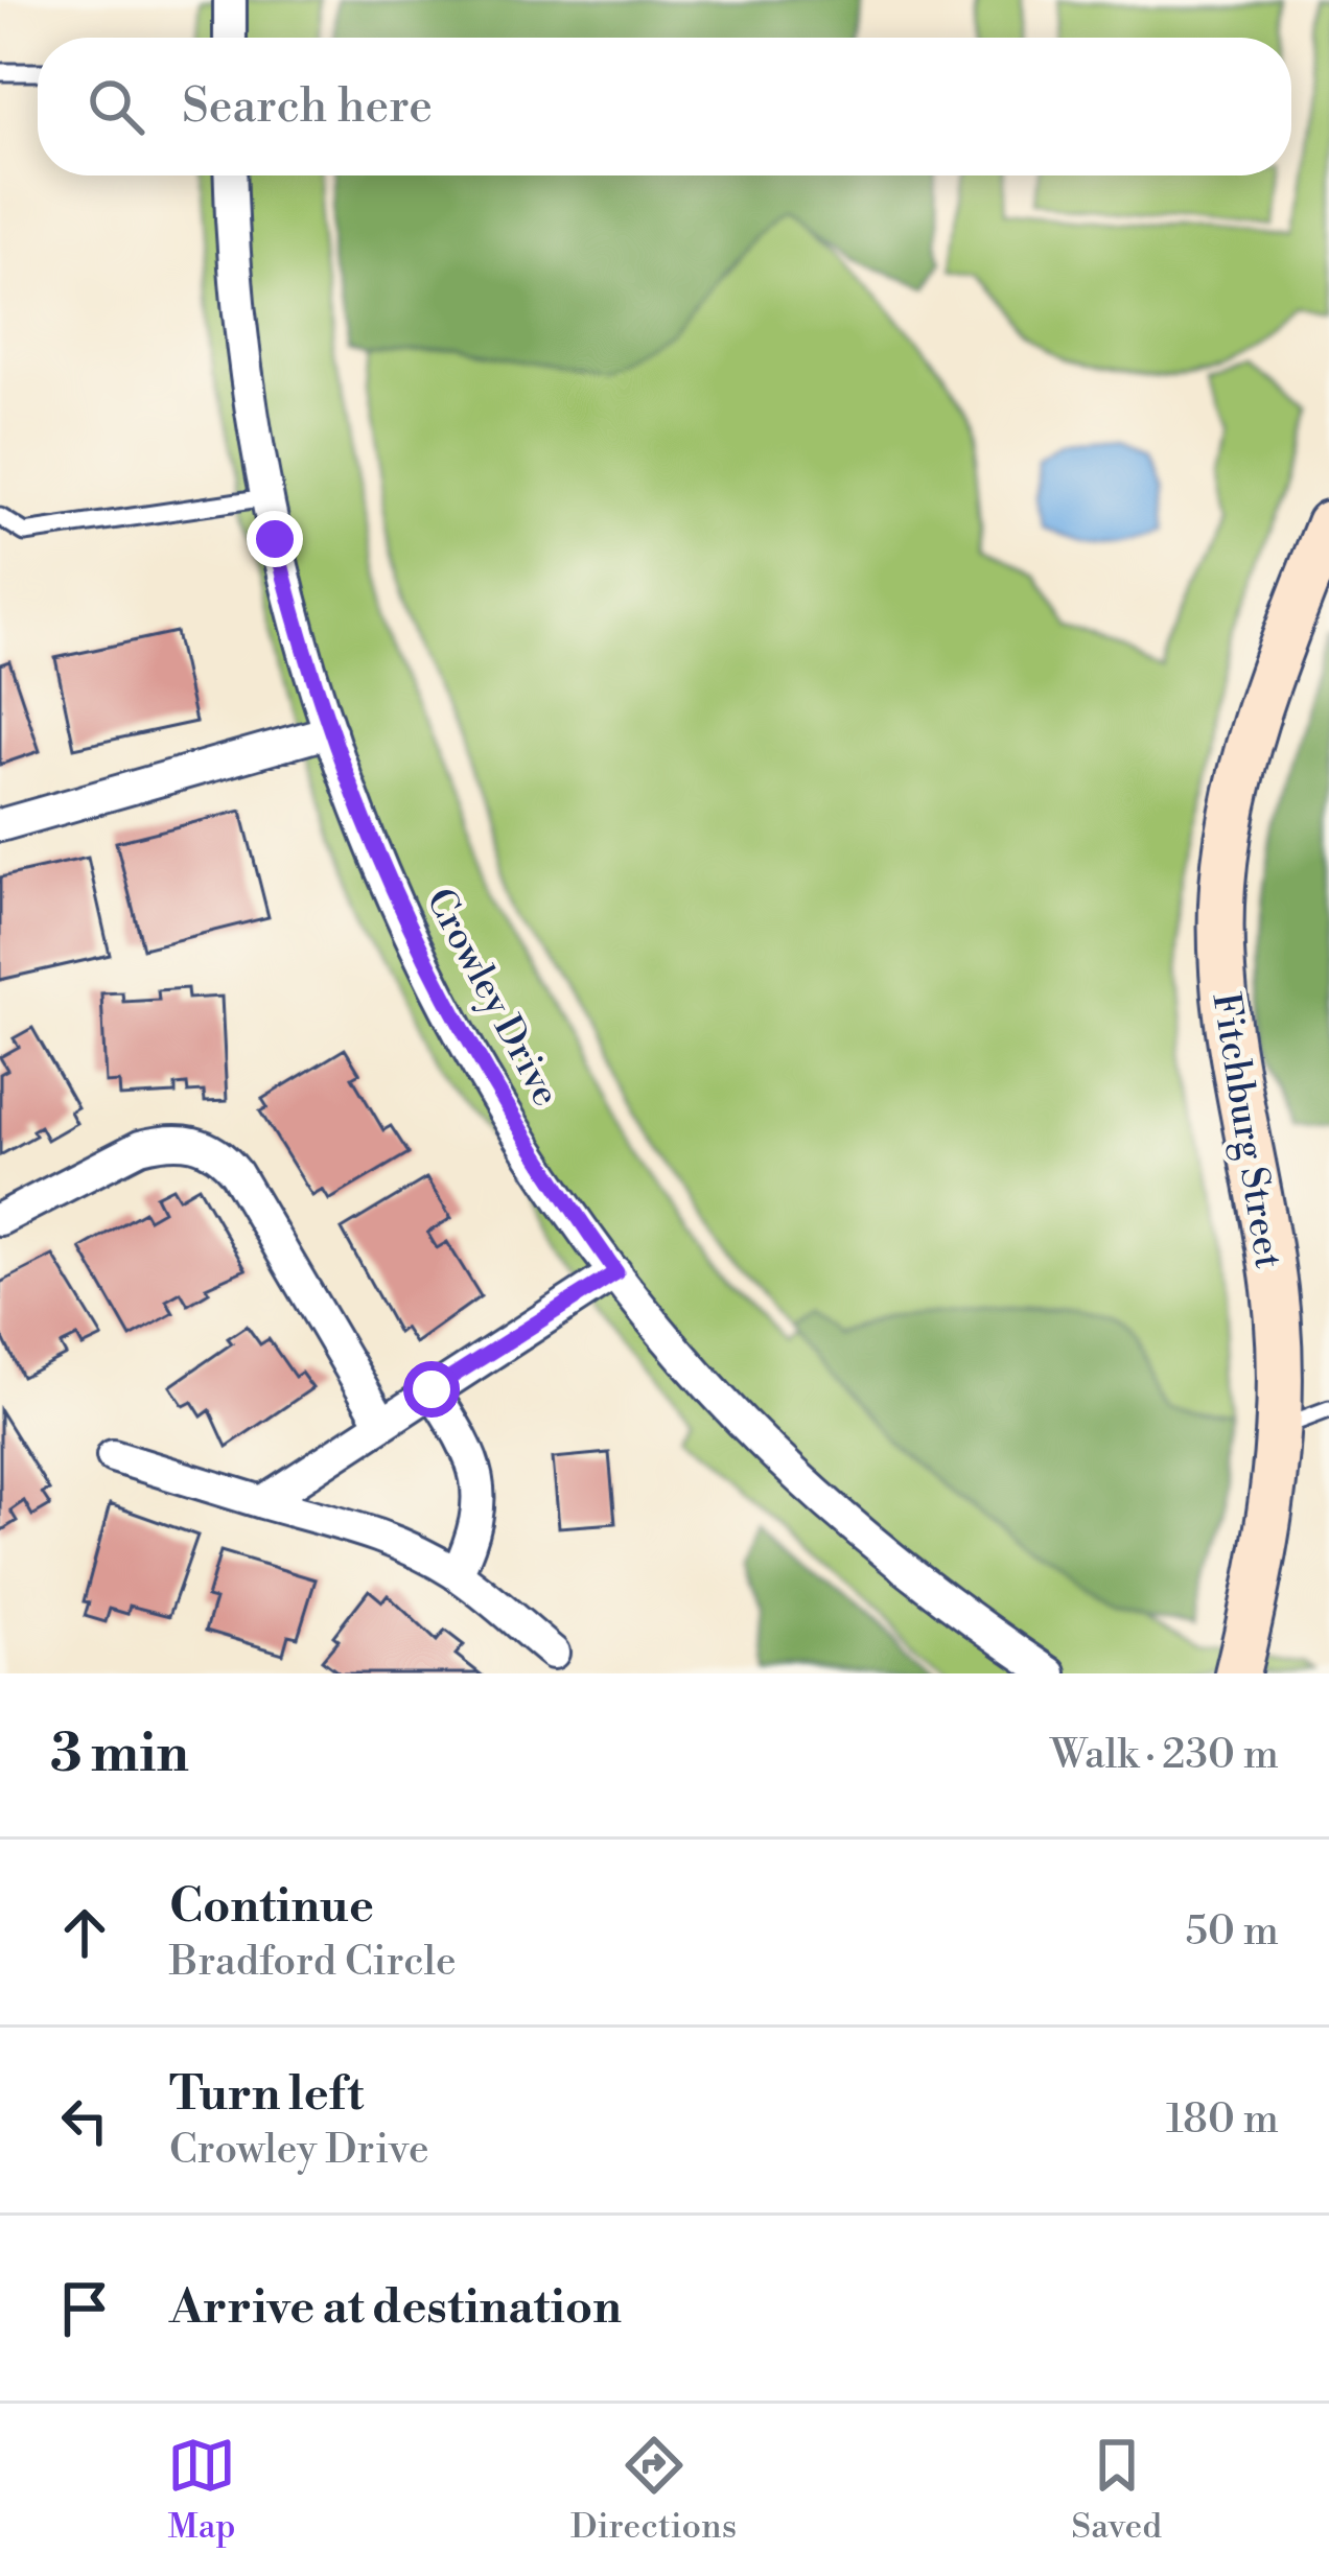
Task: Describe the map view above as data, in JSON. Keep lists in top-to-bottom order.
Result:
{
  "streets": {
    "street": ["Crowley Drive", "Fitchburg Street"]
  },
  "page": {
    "search": "Search here",
    "heading": ["3 min", "Walk · 230 m"],
    "list": [
      ["Continue", "Bradford Circle", "50 m"],
      ["Turn left", "Crowley Drive", "180 m"],
      "Arrive at destination"
    ],
    "nav": ["Map", "Directions", "Saved"]
  }
}
